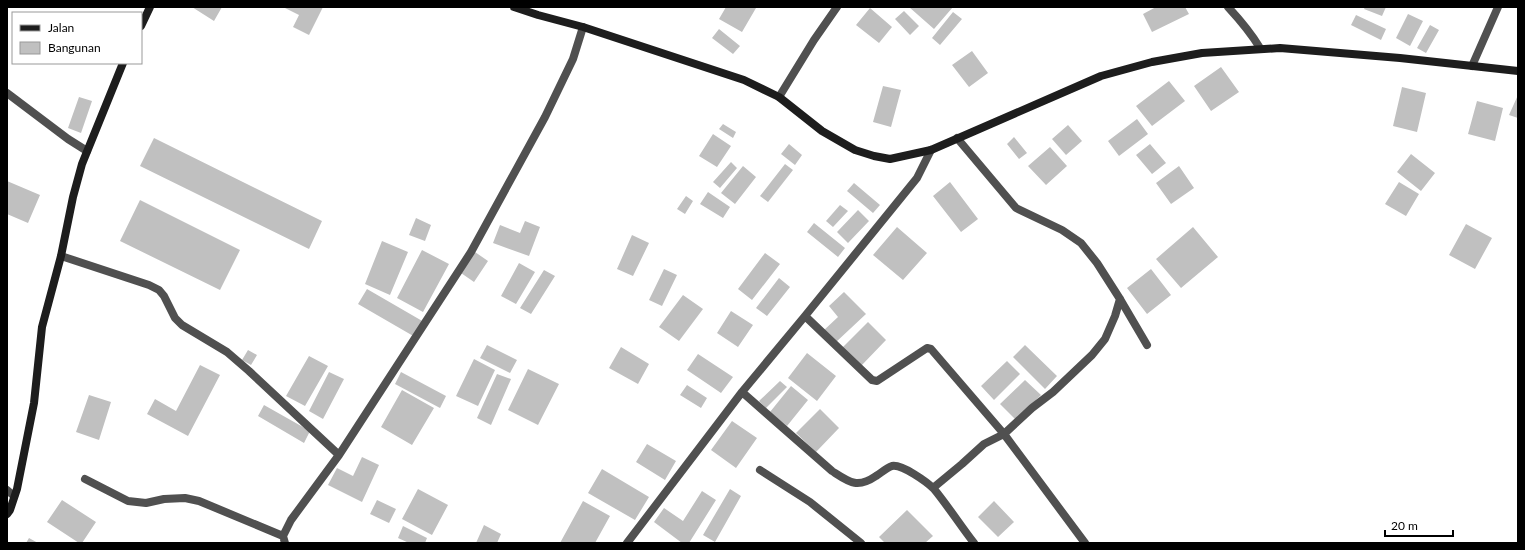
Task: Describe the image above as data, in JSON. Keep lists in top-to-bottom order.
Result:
{
  "legend": ["Jalan", "Bangunan"],
  "scale_bar": "20 m"
}
